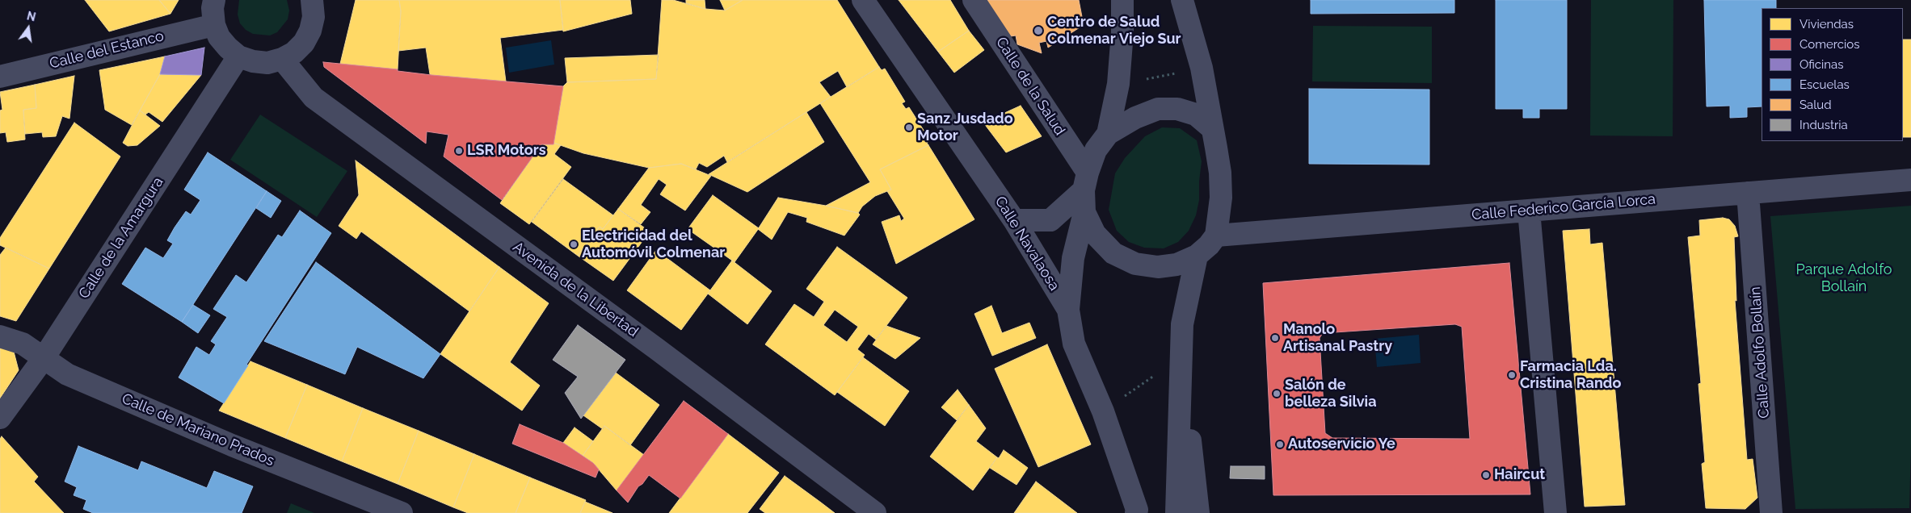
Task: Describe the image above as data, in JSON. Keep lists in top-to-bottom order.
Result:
{
  "streets": {
    "street": [
      "Calle del Estanco",
      "Calle de la Salud",
      "Calle Federico García Lorca",
      "Calle de la Amargura",
      "Calle Navalaosa",
      "Avenida de la Libertad",
      "Calle Adolfo Bollaín",
      "Calle de Mariano Prados"
    ]
  },
  "crossings": [
    ["Calle Federico García Lorca", "Calle Adolfo Bollaín"],
    ["Calle de la Amargura", "Calle de Mariano Prados"]
  ],
  "parks": ["Parque Adolfo Bollaín"],
  "places": [
    "Centro de Salud Colmenar Viejo Sur",
    "Sanz Jusdado Motor",
    "LSR Motors",
    "Electricidad del Automóvil Colmenar",
    "Manolo Artisanal Pastry",
    "Farmacia Lda. Cristina Rando",
    "Salón de belleza Silvia",
    "Autoservicio Ye",
    "Haircut"
  ],
  "legend": [
    "Viviendas",
    "Comercios",
    "Oficinas",
    "Escuelas",
    "Salud",
    "Industria"
  ],
  "north": "top"
}
